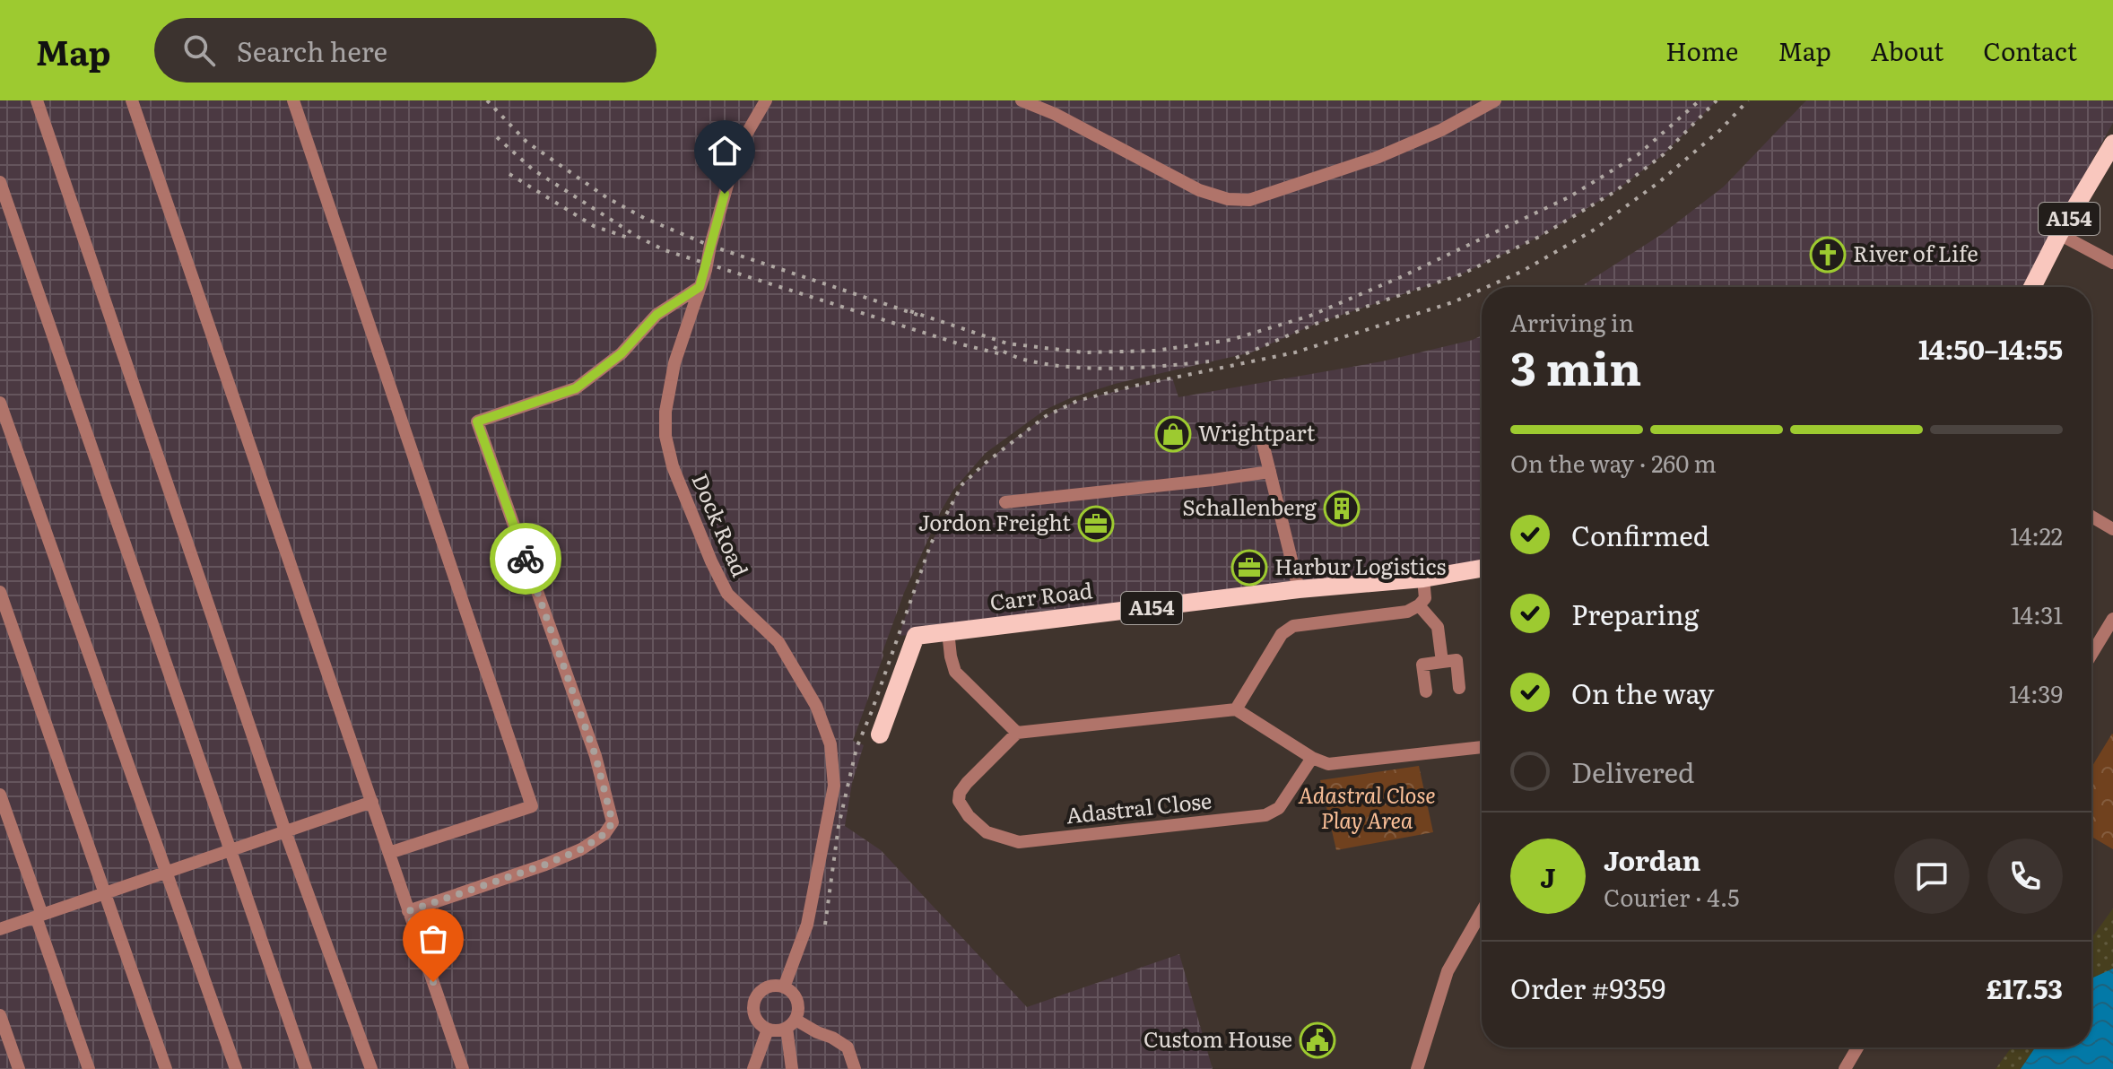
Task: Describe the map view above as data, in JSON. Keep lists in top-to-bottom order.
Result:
{
  "streets": {
    "main road": ["A154", "Carr Road"],
    "street": ["Dock Road", "Adastral Close"]
  },
  "parks": ["Adastral Close Play Area"],
  "places": {
    "church": ["River of Life"],
    "shop": ["Wrightpart"],
    "building": ["Schallenberg"],
    "office": ["Jordon Freight", "Harbur Logistics"],
    "public building": ["Custom House"]
  },
  "page": {
    "header": "Map",
    "search": "Search here",
    "nav": [
      "Home",
      "Map",
      "About",
      "Contact"
    ],
    "heading": ["3 min", "Arriving in", "14:50–14:55"],
    "panel": [
      "Jordan",
      "Courier · 4.5",
      "Order #9359",
      "£17.53"
    ],
    "bar": "On the way · 260 m",
    "list": [
      ["Confirmed", "14:22"],
      ["Preparing", "14:31"],
      ["On the way", "14:39"],
      "Delivered"
    ],
    "round": "J"
  }
}
